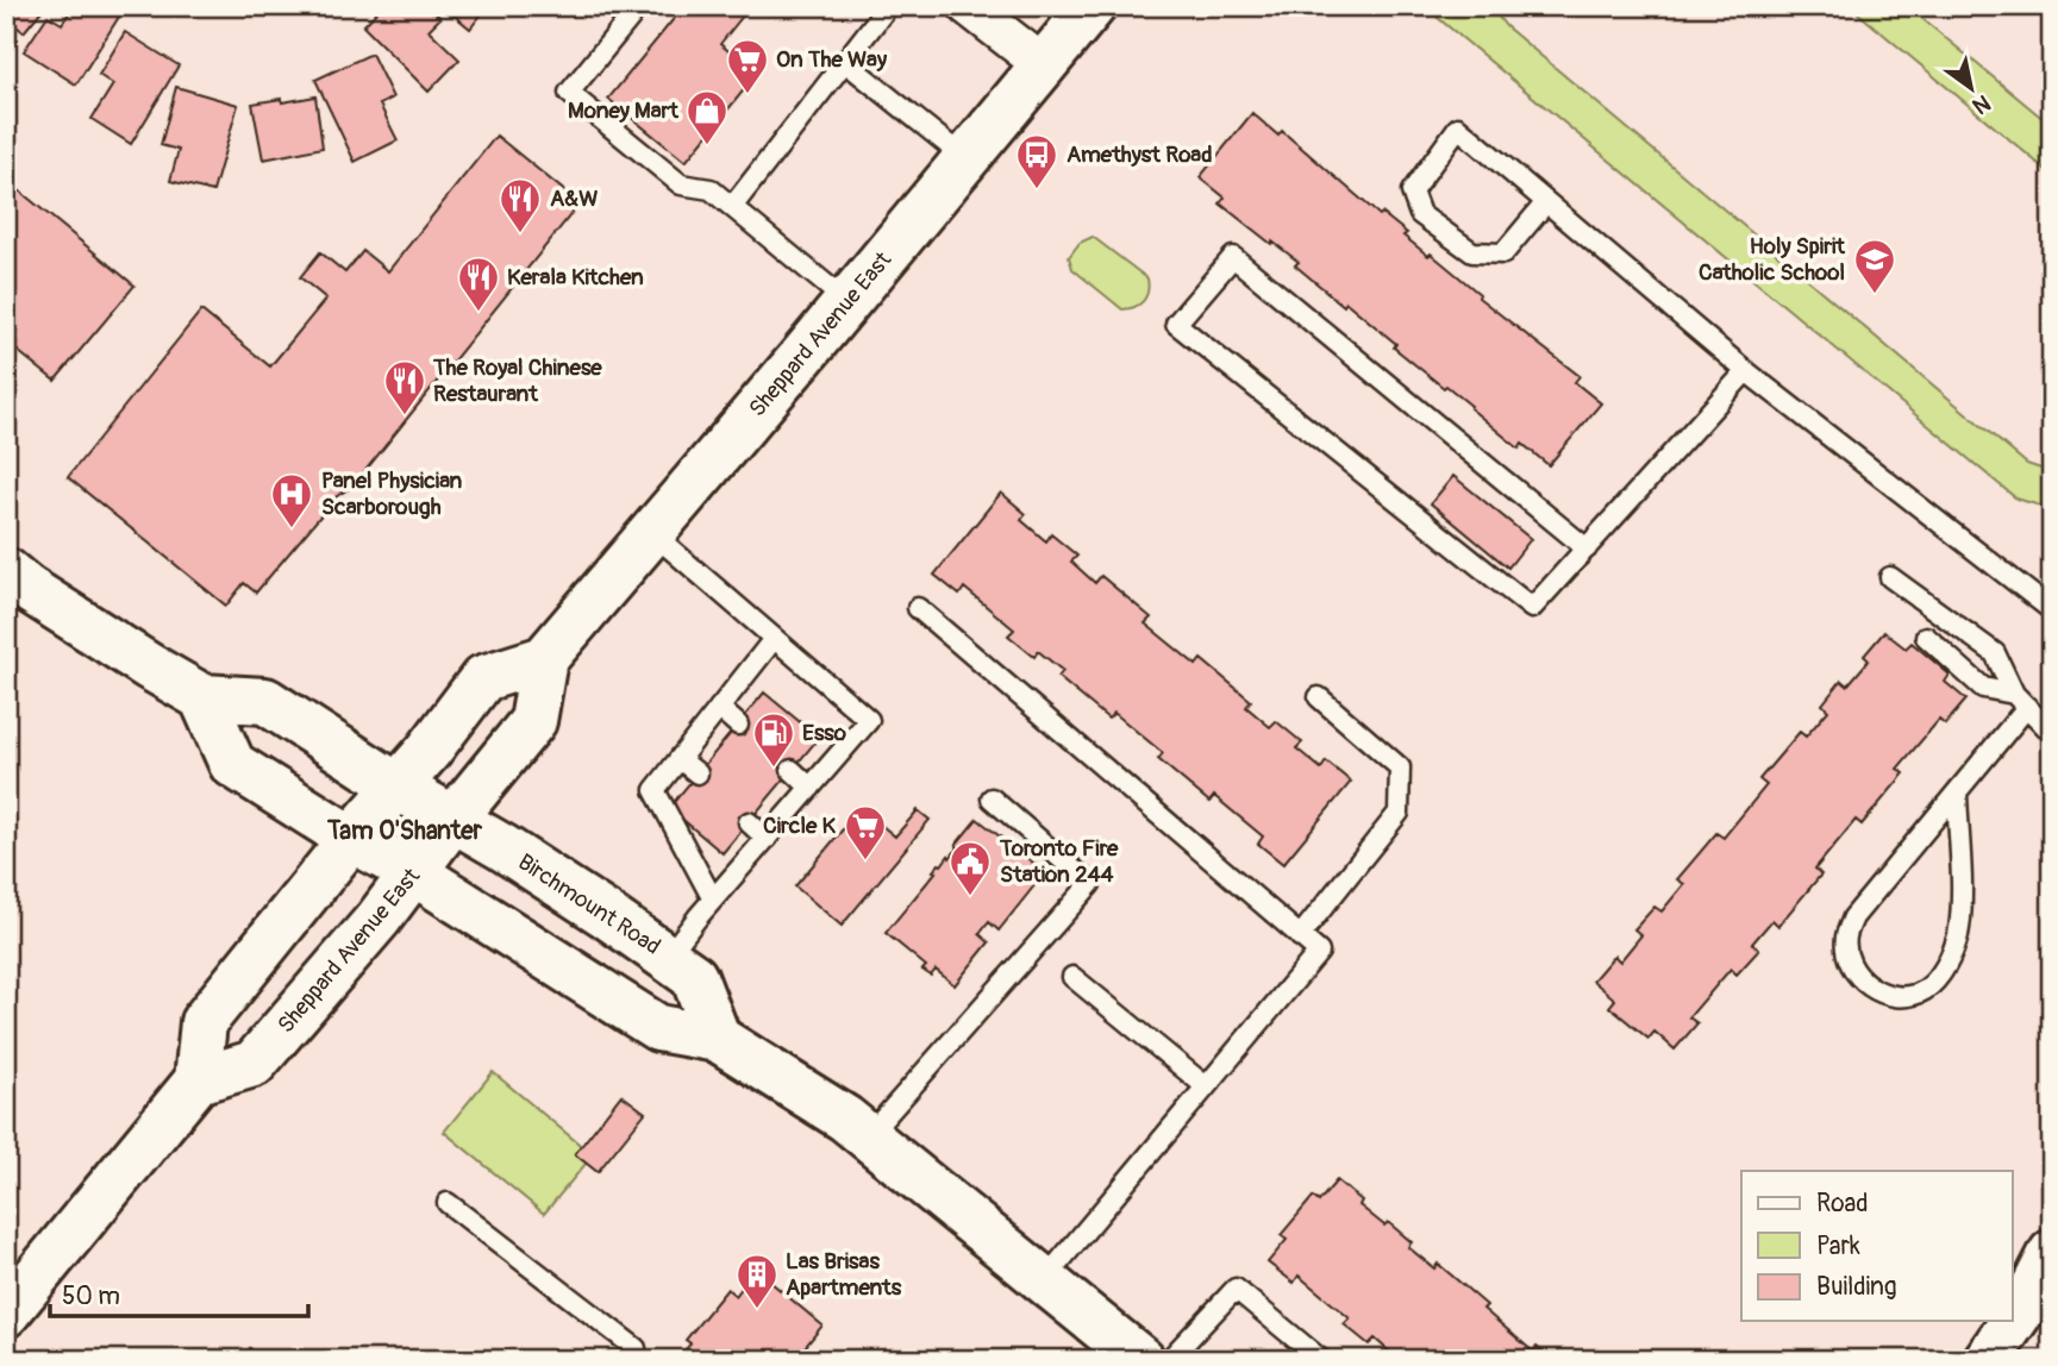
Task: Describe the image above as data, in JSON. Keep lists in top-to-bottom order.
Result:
{
  "streets": {
    "main road": ["Sheppard Avenue East", "Birchmount Road"]
  },
  "crossings": [
    ["Sheppard Avenue East", "Birchmount Road"]
  ],
  "districts": ["Tam O'Shanter"],
  "places": {
    "supermarket": ["On The Way", "Circle K"],
    "shop": ["Money Mart"],
    "bus stop": ["Amethyst Road"],
    "restaurant": ["A&W", "Kerala Kitchen", "The Royal Chinese Restaurant"],
    "school or university": ["Holy Spirit Catholic School"],
    "hospital": ["Panel Physician Scarborough"],
    "fuel station": ["Esso"],
    "public building": ["Toronto Fire Station 244"],
    "building": ["Las Brisas Apartments"]
  },
  "legend": ["Road", "Park", "Building"],
  "scale_bar": "50 m",
  "north": "bottom right"
}
